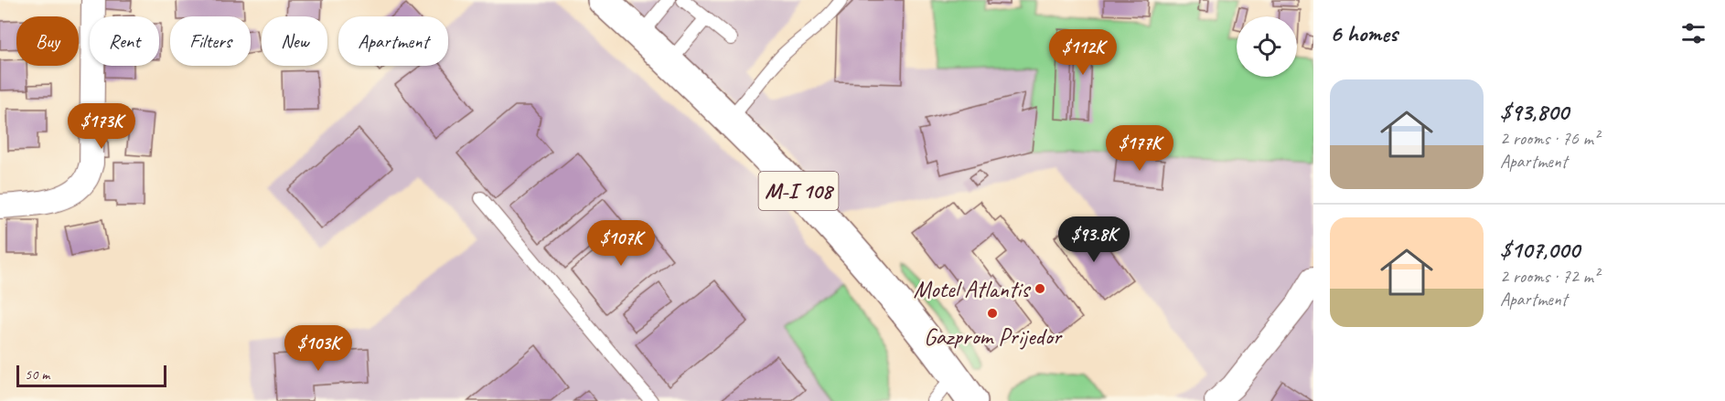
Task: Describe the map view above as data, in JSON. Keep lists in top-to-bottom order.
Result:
{
  "streets": {
    "main road": ["M-I 108"]
  },
  "places": ["Motel Atlantis", "Gazprom Prijedor"],
  "scale_bar": "50 m",
  "page": {
    "heading": "6 homes",
    "chip": [
      "Buy",
      "Rent",
      "Filters",
      "New",
      "Apartment"
    ],
    "price": [
      "$112K",
      "$173K",
      "$177K",
      "$93.8K",
      "$107K",
      "$103K"
    ],
    "list": [
      {
        "name": "$93,800",
        "note": "2 rooms · 76 m² · Apartment"
      },
      {
        "name": "$107,000",
        "note": "2 rooms · 72 m² · Apartment"
      }
    ],
    "scale": "50 m"
  }
}
